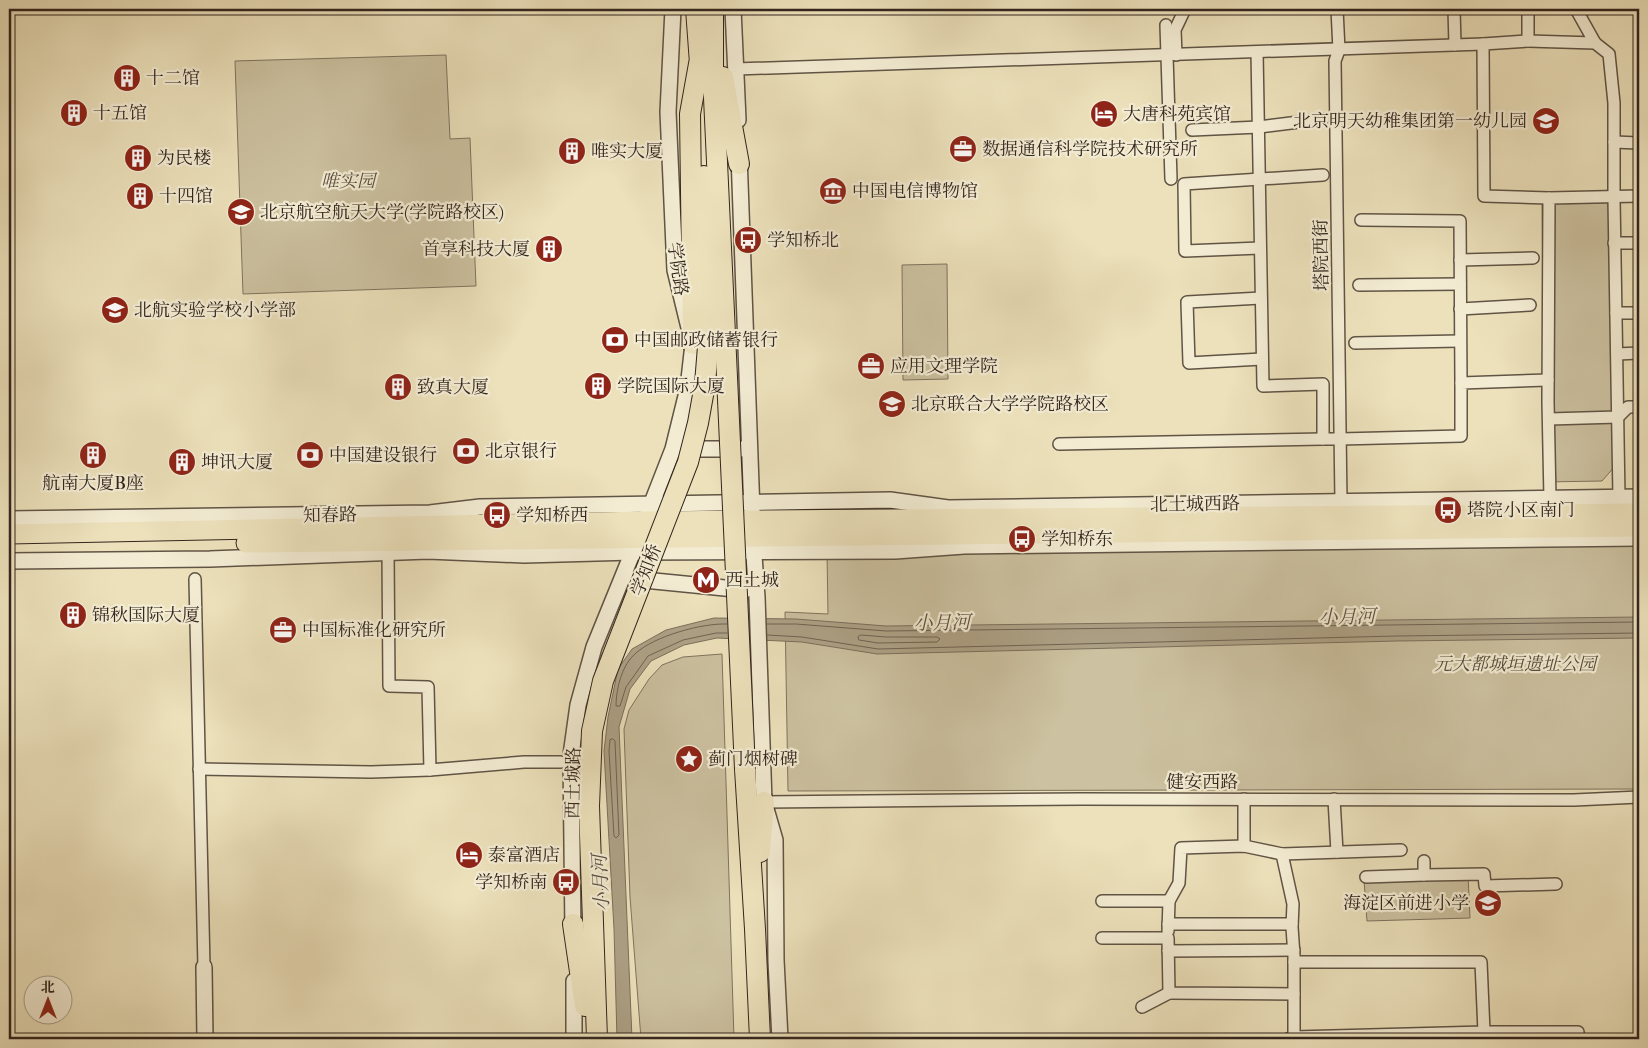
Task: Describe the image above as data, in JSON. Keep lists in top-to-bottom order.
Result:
{
  "streets": {
    "highway": ["学院路", "学知桥", "西土城路"],
    "main road": ["北土城西路", "知春路"],
    "street": ["塔院西街", "健安西路"]
  },
  "crossings": [
    ["塔院西街", "北土城西路"],
    ["学院路", "知春路"],
    ["学院路", "学知桥"],
    ["学院路", "西土城路"],
    ["知春路", "西土城路"],
    ["学知桥", "西土城路"]
  ],
  "water": ["小月河"],
  "parks": ["唯实园", "元大都城垣遗址公园"],
  "places": {
    "building": [
      "十二馆",
      "十五馆",
      "唯实大厦",
      "为民楼",
      "十四馆",
      "首享科技大厦",
      "学院国际大厦",
      "致真大厦",
      "航南大厦B座",
      "坤讯大厦",
      "锦秋国际大厦"
    ],
    "hotel": ["大唐科苑宾馆", "泰富酒店"],
    "school or university": [
      "北京明天幼稚集团第一幼儿园",
      "北京航空航天大学(学院路校区)",
      "北航实验学校小学部",
      "北京联合大学学院路校区",
      "海淀区前进小学"
    ],
    "office": ["数据通信科学院技术研究所", "应用文理学院", "中国标准化研究所"],
    "museum": ["中国电信博物馆"],
    "bus stop": [
      "学知桥北",
      "塔院小区南门",
      "学知桥西",
      "学知桥东",
      "学知桥南"
    ],
    "bank": ["中国邮政储蓄银行", "北京银行", "中国建设银行"],
    "metro station": ["西土城"],
    "place": ["蓟门烟树碑"]
  },
  "north": "top"
}
